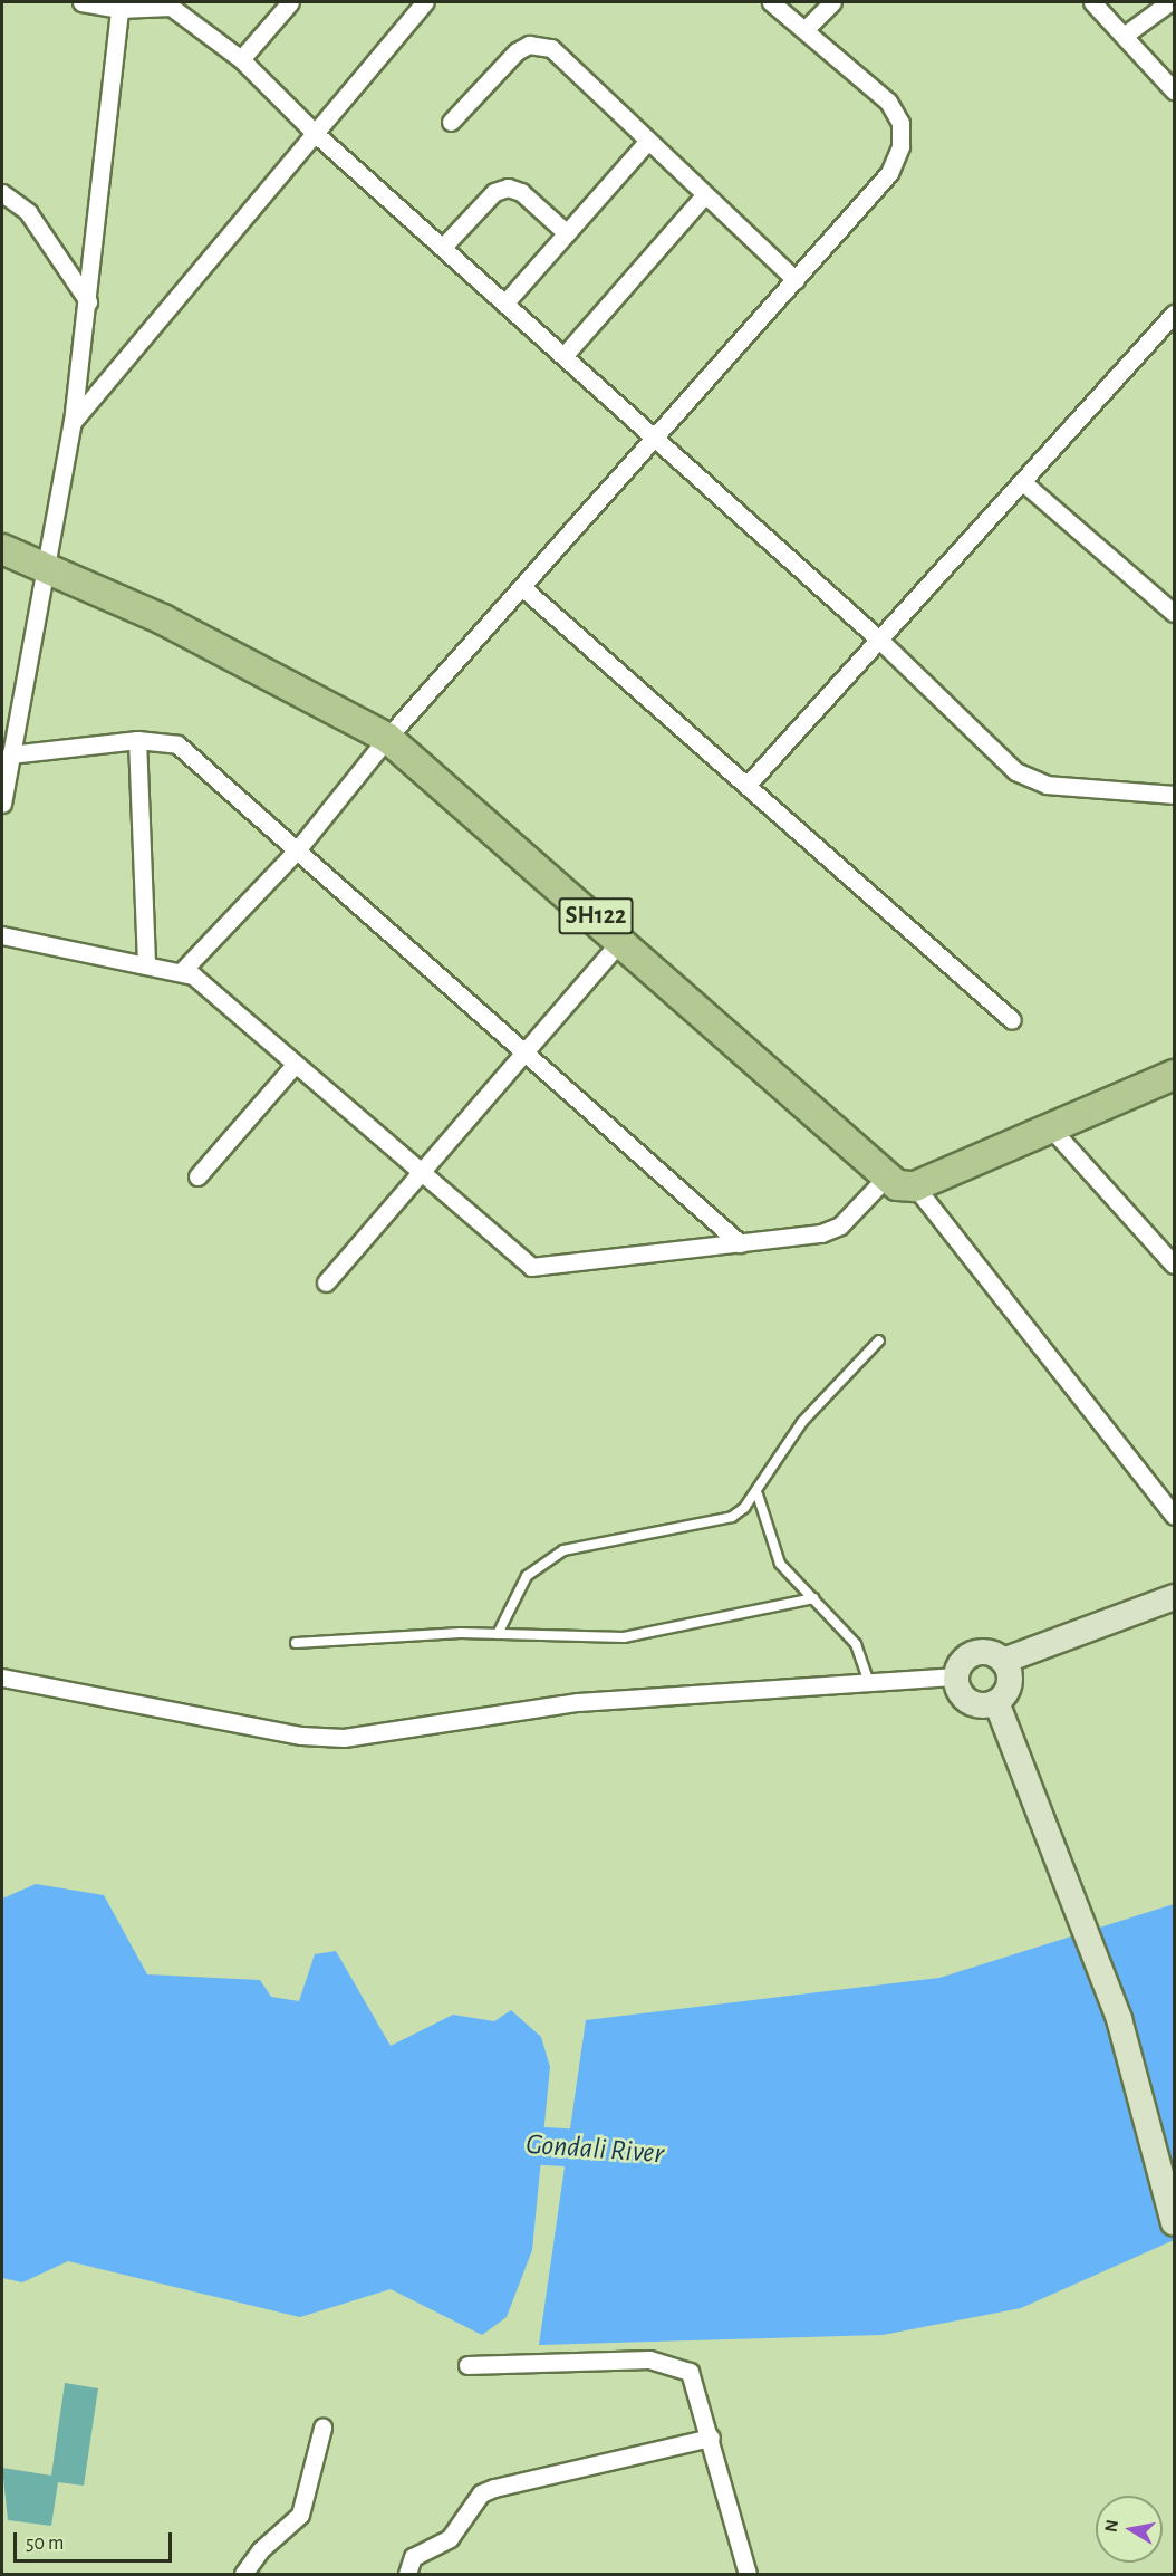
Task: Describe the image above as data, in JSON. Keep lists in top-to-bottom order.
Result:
{
  "streets": {
    "main road": ["SH122"]
  },
  "water": ["Gondali River"],
  "scale_bar": "50 m",
  "north": "left"
}
